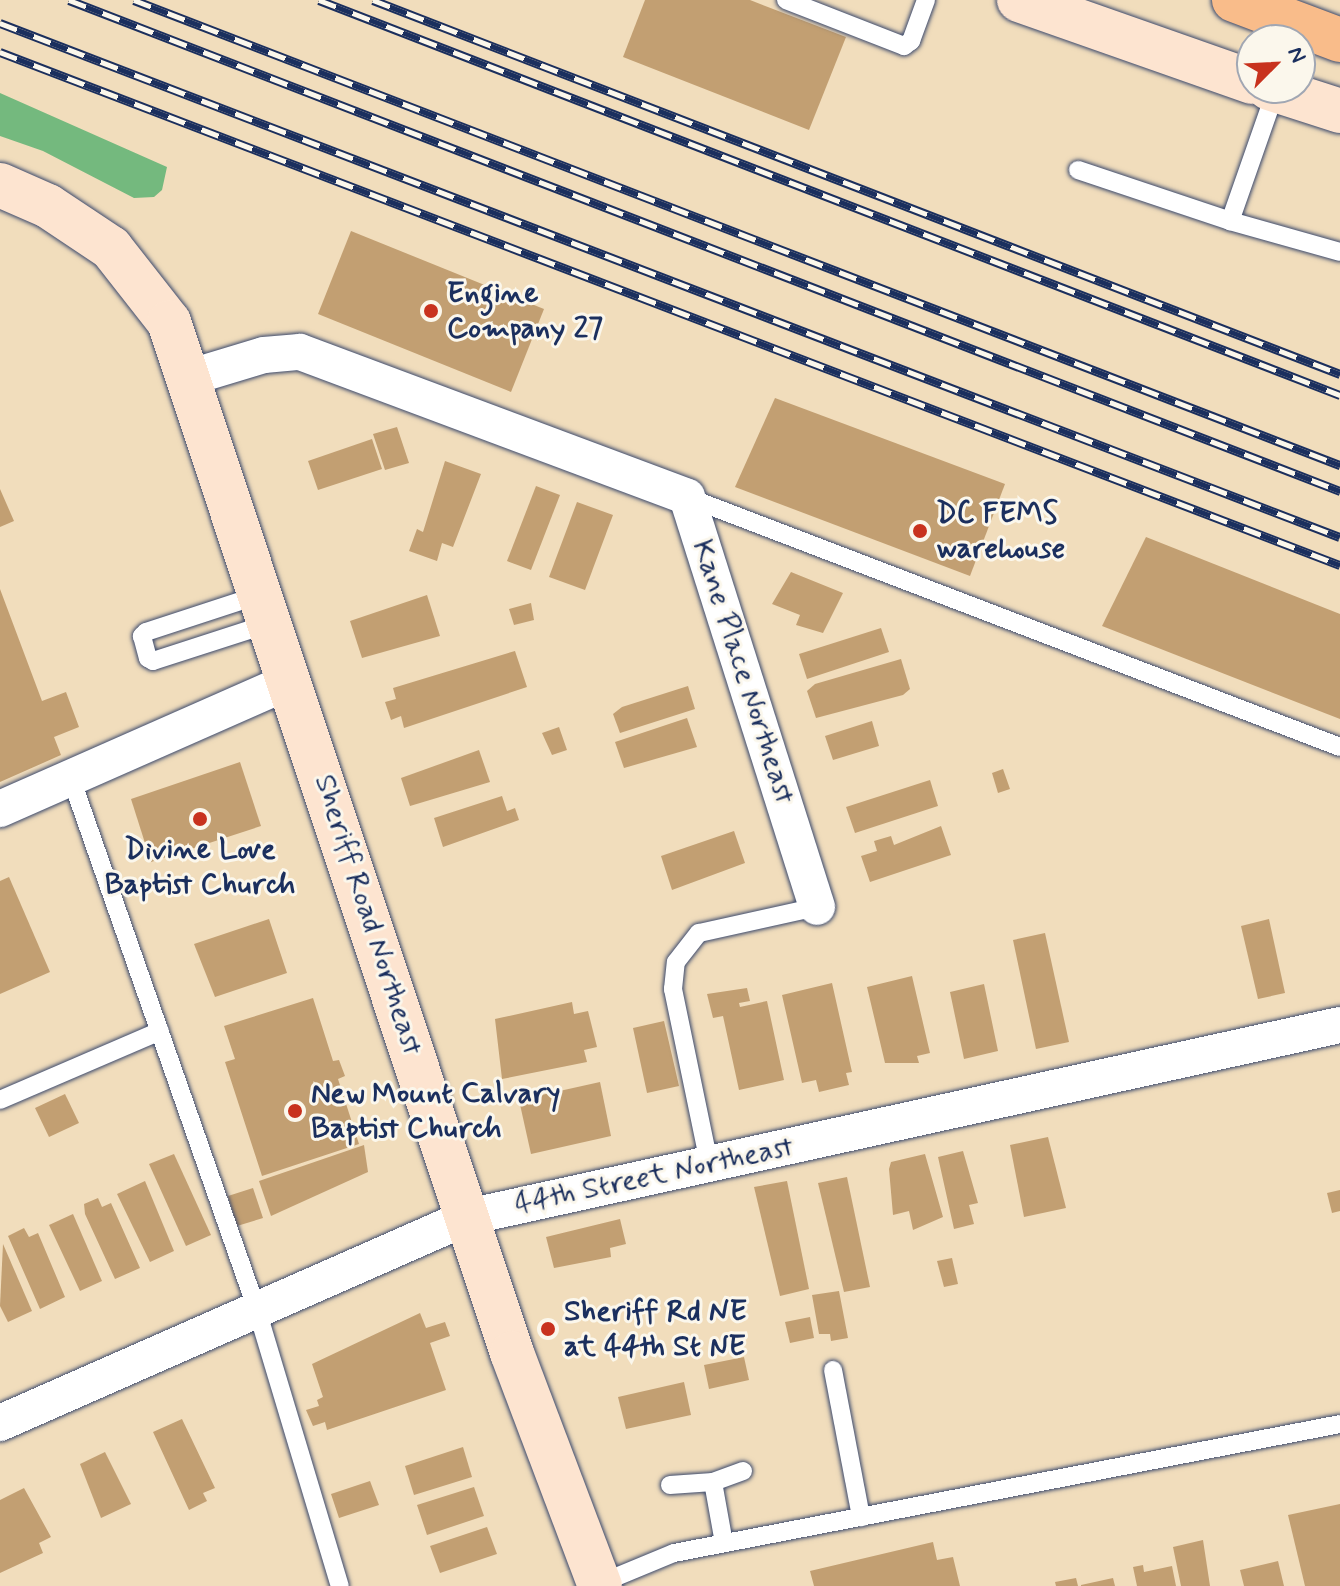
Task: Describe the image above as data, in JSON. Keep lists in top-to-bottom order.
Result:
{
  "streets": {
    "main road": ["Sheriff Road Northeast"],
    "street": ["Kane Place Northeast", "44th Street Northeast"]
  },
  "crossings": [
    ["Sheriff Road Northeast", "44th Street Northeast"]
  ],
  "places": [
    "Engine Company 27",
    "DC FEMS warehouse",
    "Divine Love Baptist Church",
    "New Mount Calvary Baptist Church",
    "Sheriff Rd NE at 44th St NE"
  ],
  "north": "top right"
}
